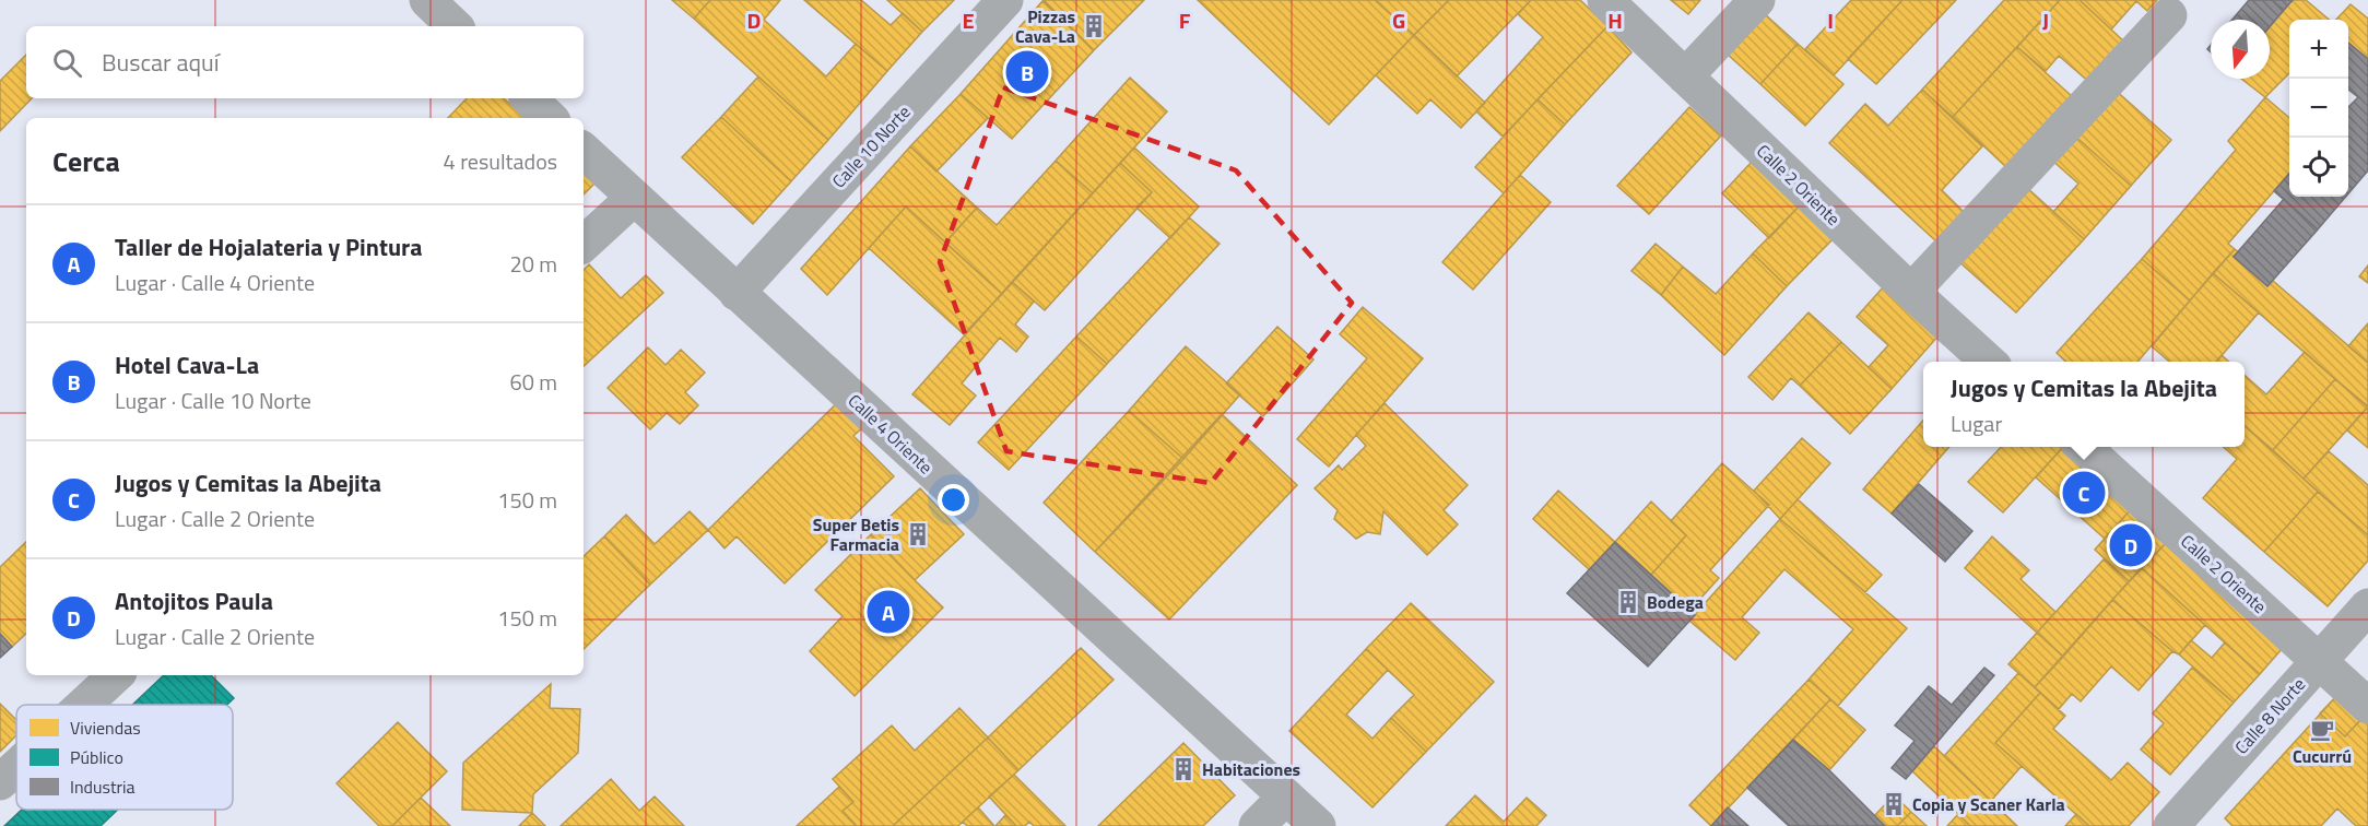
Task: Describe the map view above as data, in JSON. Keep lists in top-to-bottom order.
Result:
{
  "streets": {
    "street": [
      "Calle 10 Norte",
      "Calle 2 Oriente",
      "Calle 4 Oriente",
      "Calle 8 Norte"
    ]
  },
  "crossings": [
    ["Calle 10 Norte", "Calle 4 Oriente"],
    ["Calle 2 Oriente", "Calle 8 Norte"]
  ],
  "places": {
    "building": [
      "Pizzas Cava-La",
      "Super Betis Farmacia",
      "Bodega",
      "Habitaciones",
      "Copia y Scaner Karla"
    ],
    "cafe": ["Cucurrú"]
  },
  "legend": ["Viviendas", "Público", "Industria"],
  "north": "bottom",
  "page": {
    "map_buttons": ["+", "−"],
    "search": "Buscar aquí",
    "pins": [
      "B",
      "C",
      "D",
      "A"
    ],
    "heading": ["Cerca", "4 resultados"],
    "list": [
      {
        "mark": "A",
        "name": "Taller de Hojalateria y Pintura",
        "note": "Lugar · Calle 4 Oriente",
        "value": "20 m"
      },
      {
        "mark": "B",
        "name": "Hotel Cava-La",
        "note": "Lugar · Calle 10 Norte",
        "value": "60 m"
      },
      {
        "mark": "C",
        "name": "Jugos y Cemitas la Abejita",
        "note": "Lugar · Calle 2 Oriente",
        "value": "150 m"
      },
      {
        "mark": "D",
        "name": "Antojitos Paula",
        "note": "Lugar · Calle 2 Oriente",
        "value": "150 m"
      }
    ],
    "popup": ["Jugos y Cemitas la Abejita", "Lugar"]
  },
  "grid": {
    "columns": [
      "D",
      "E",
      "F",
      "G",
      "H",
      "I",
      "J"
    ]
  }
}
